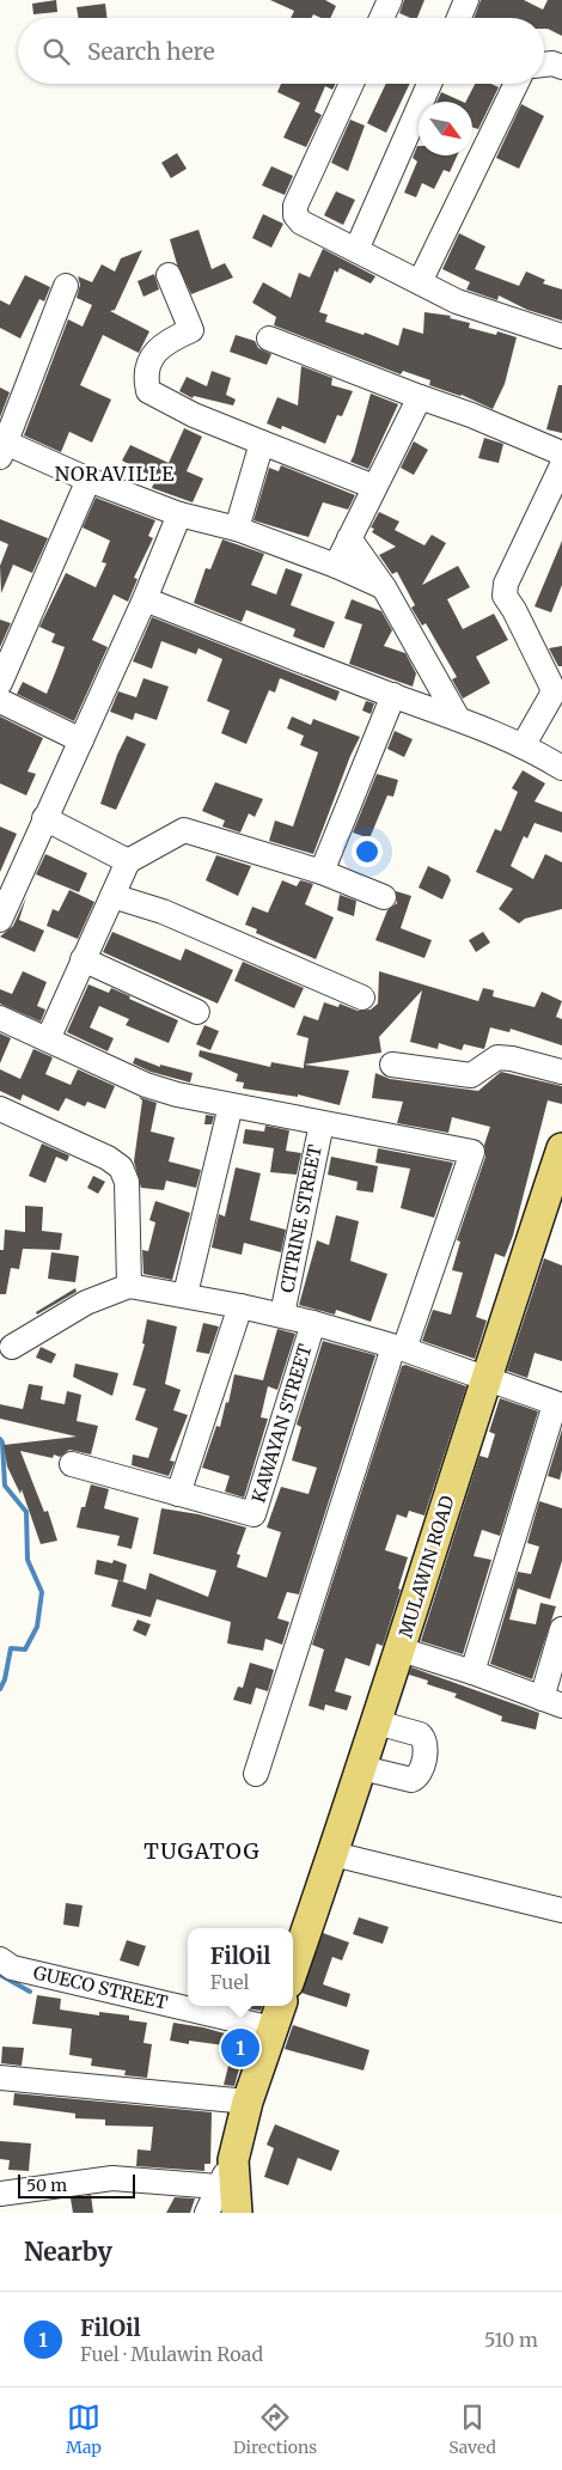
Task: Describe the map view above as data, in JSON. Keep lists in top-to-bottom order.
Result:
{
  "streets": {
    "main road": ["MULAWIN ROAD"],
    "street": ["CITRINE STREET", "KAWAYAN STREET", "GUECO STREET"]
  },
  "districts": ["NORAVILLE", "TUGATOG"],
  "scale_bar": "50 m",
  "north": "bottom right",
  "page": {
    "search": "Search here",
    "popup": ["FilOil", "Fuel"],
    "pins": "1",
    "scale": "50 m",
    "heading": "Nearby",
    "list": [
      {
        "mark": "1",
        "name": "FilOil",
        "note": "Fuel · Mulawin Road",
        "value": "510 m"
      }
    ],
    "nav": ["Map", "Directions", "Saved"]
  }
}
